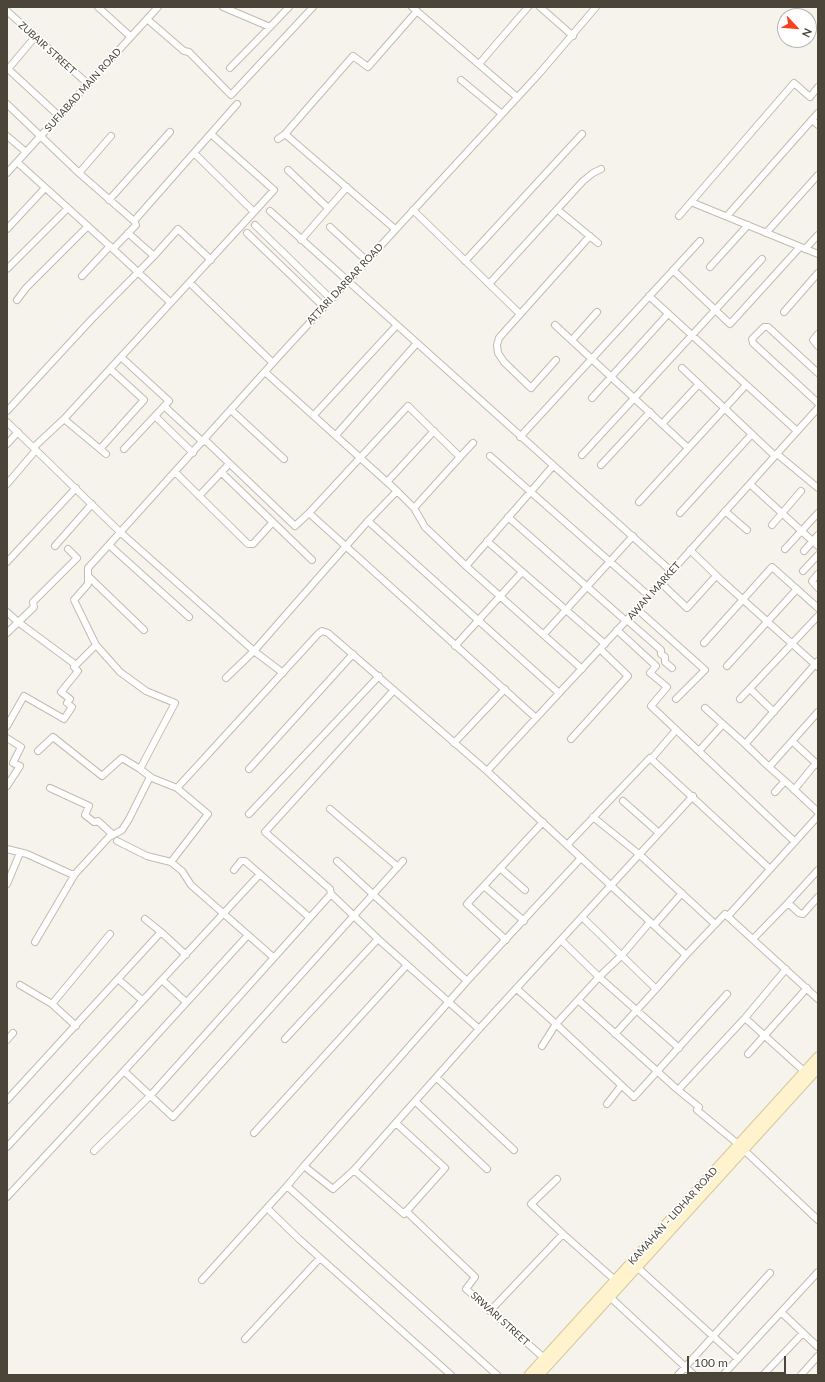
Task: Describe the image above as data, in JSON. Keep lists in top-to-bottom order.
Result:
{
  "streets": {
    "main road": ["KAMAHAN - LIDHAR ROAD"],
    "street": [
      "ZUBAIR STREET",
      "SUFIABAD MAIN ROAD",
      "ATTARI DARBAR ROAD",
      "AWAN MARKET",
      "SRWARI STREET"
    ]
  },
  "crossings": [
    ["ZUBAIR STREET", "SUFIABAD MAIN ROAD"],
    ["KAMAHAN - LIDHAR ROAD", "SRWARI STREET"]
  ],
  "scale_bar": "100 m",
  "north": "bottom right"
}
